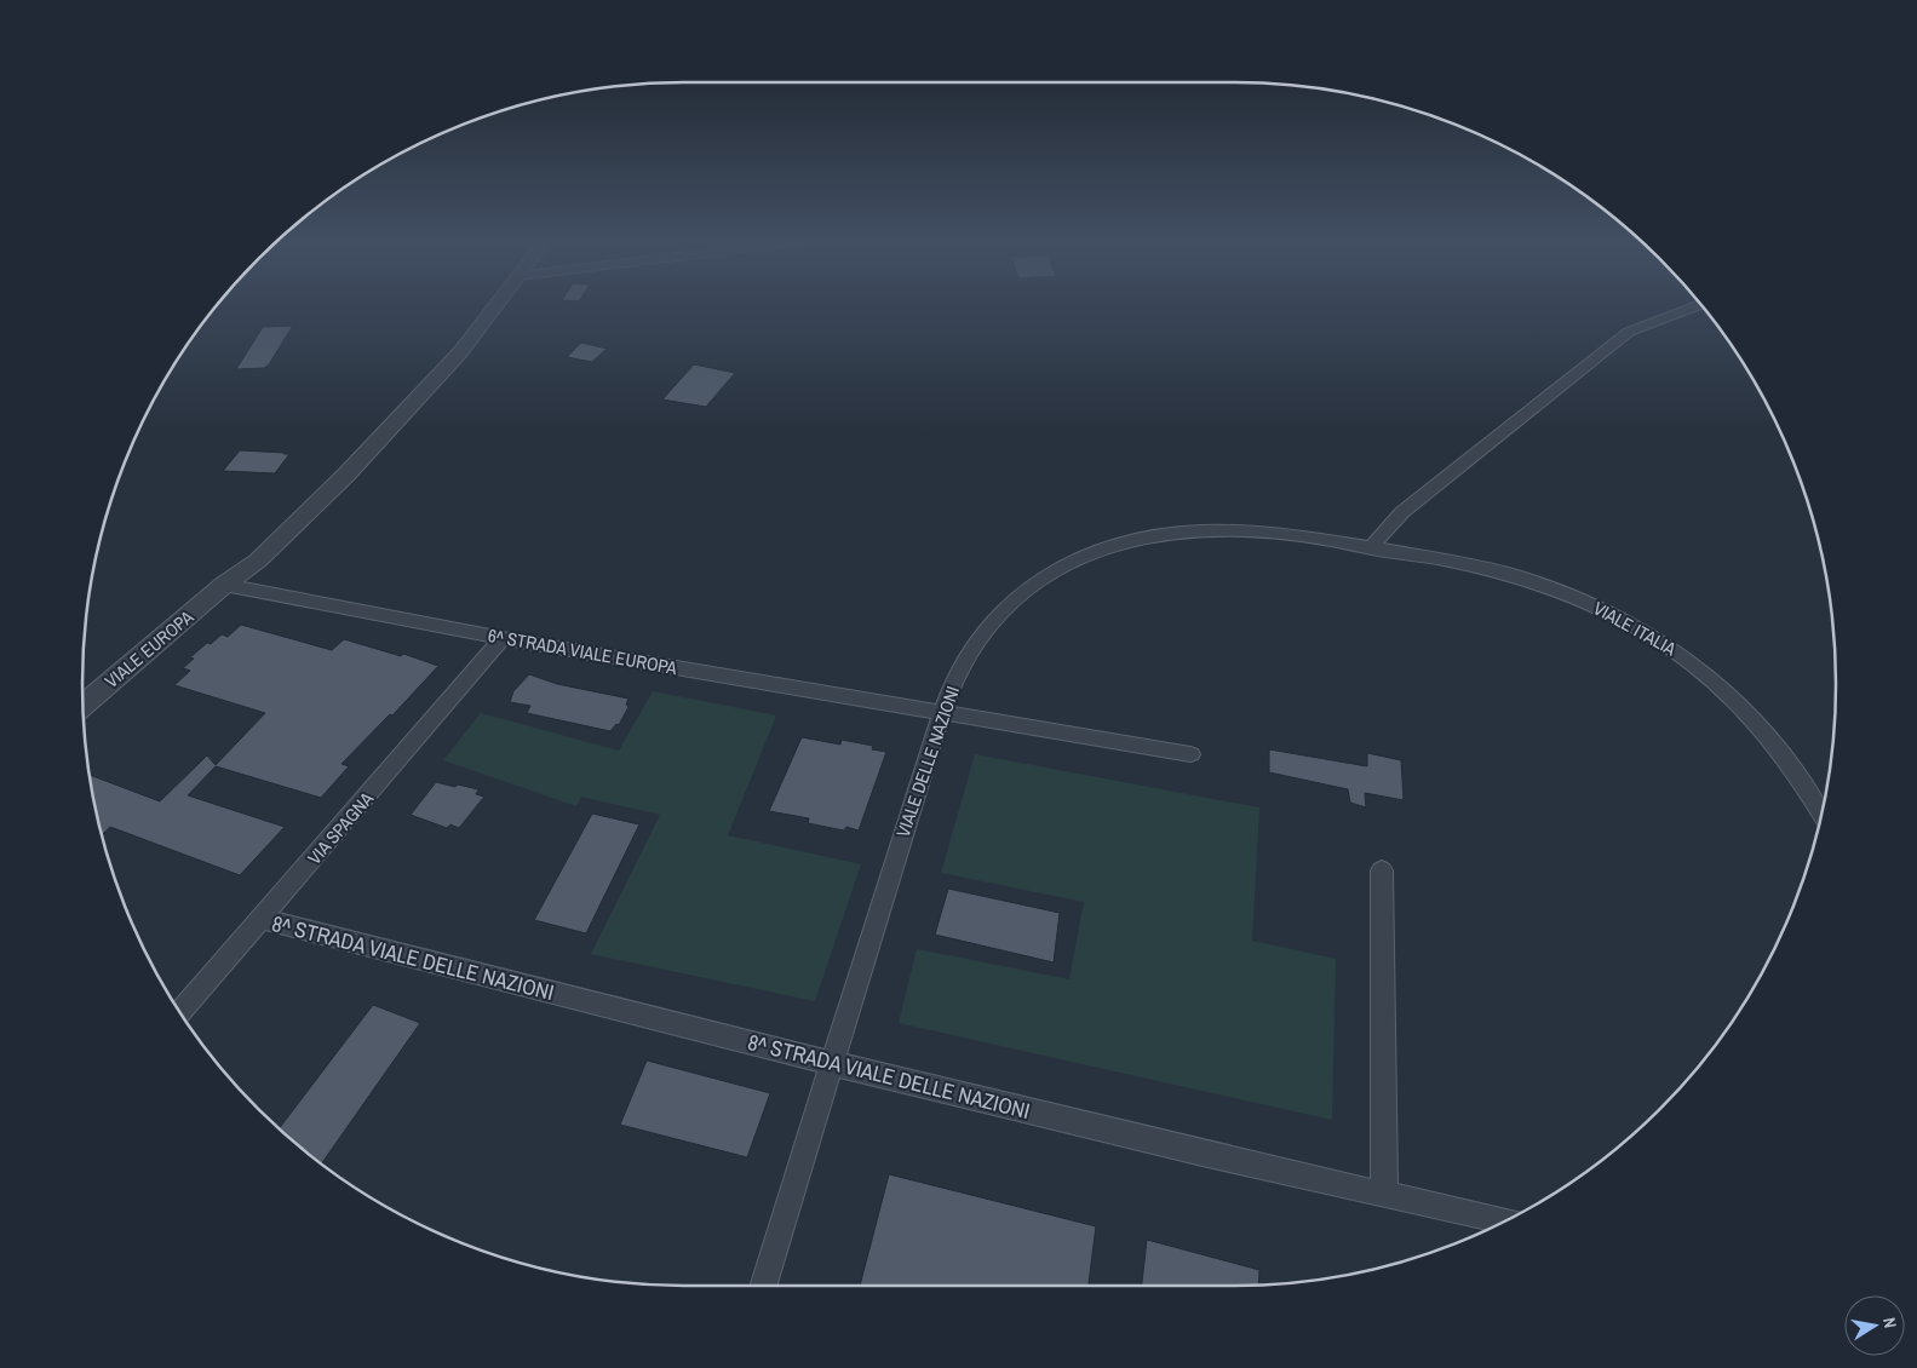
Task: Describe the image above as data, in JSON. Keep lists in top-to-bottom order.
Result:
{
  "streets": {
    "street": [
      "VIALE ITALIA",
      "VIALE EUROPA",
      "6^ STRADA VIALE EUROPA",
      "VIALE DELLE NAZIONI",
      "VIA SPAGNA",
      "8^ STRADA VIALE DELLE NAZIONI"
    ]
  },
  "crossings": [
    ["VIALE ITALIA", "VIALE DELLE NAZIONI"],
    ["VIALE EUROPA", "6^ STRADA VIALE EUROPA"],
    ["6^ STRADA VIALE EUROPA", "VIALE DELLE NAZIONI"],
    ["6^ STRADA VIALE EUROPA", "VIA SPAGNA"],
    ["VIALE DELLE NAZIONI", "8^ STRADA VIALE DELLE NAZIONI"],
    ["VIA SPAGNA", "8^ STRADA VIALE DELLE NAZIONI"]
  ],
  "north": "right"
}
